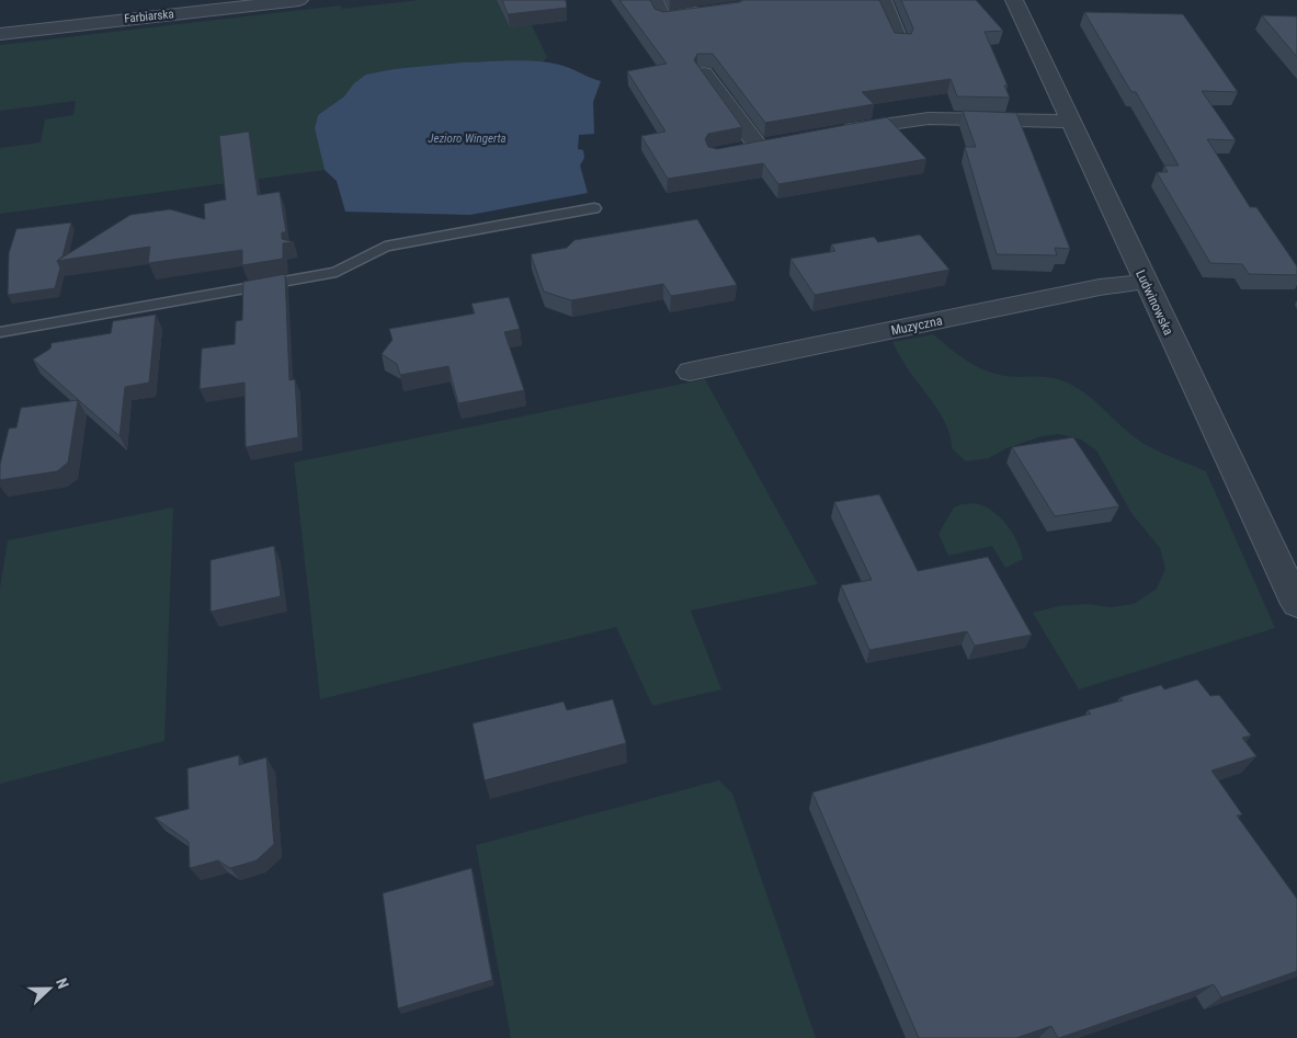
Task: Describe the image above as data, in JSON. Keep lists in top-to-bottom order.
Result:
{
  "streets": {
    "street": ["Farbiarska", "Ludwinowska", "Muzyczna"]
  },
  "crossings": [
    ["Ludwinowska", "Muzyczna"]
  ],
  "water": ["Jezioro Wingerta"],
  "north": "right"
}
